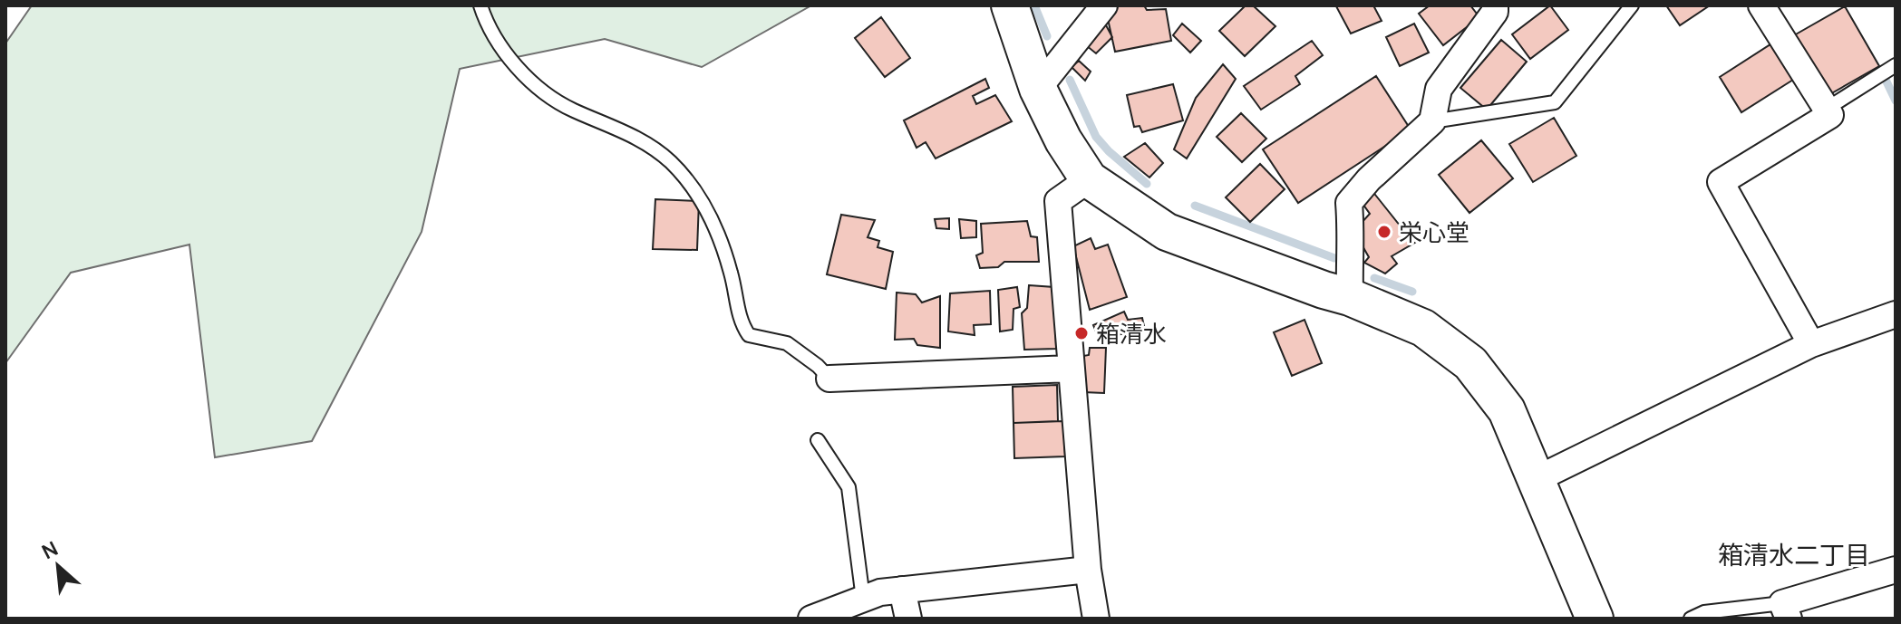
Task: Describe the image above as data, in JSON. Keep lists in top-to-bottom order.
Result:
{
  "districts": ["箱清水二丁目"],
  "places": ["栄心堂", "箱清水"],
  "north": "top left"
}
